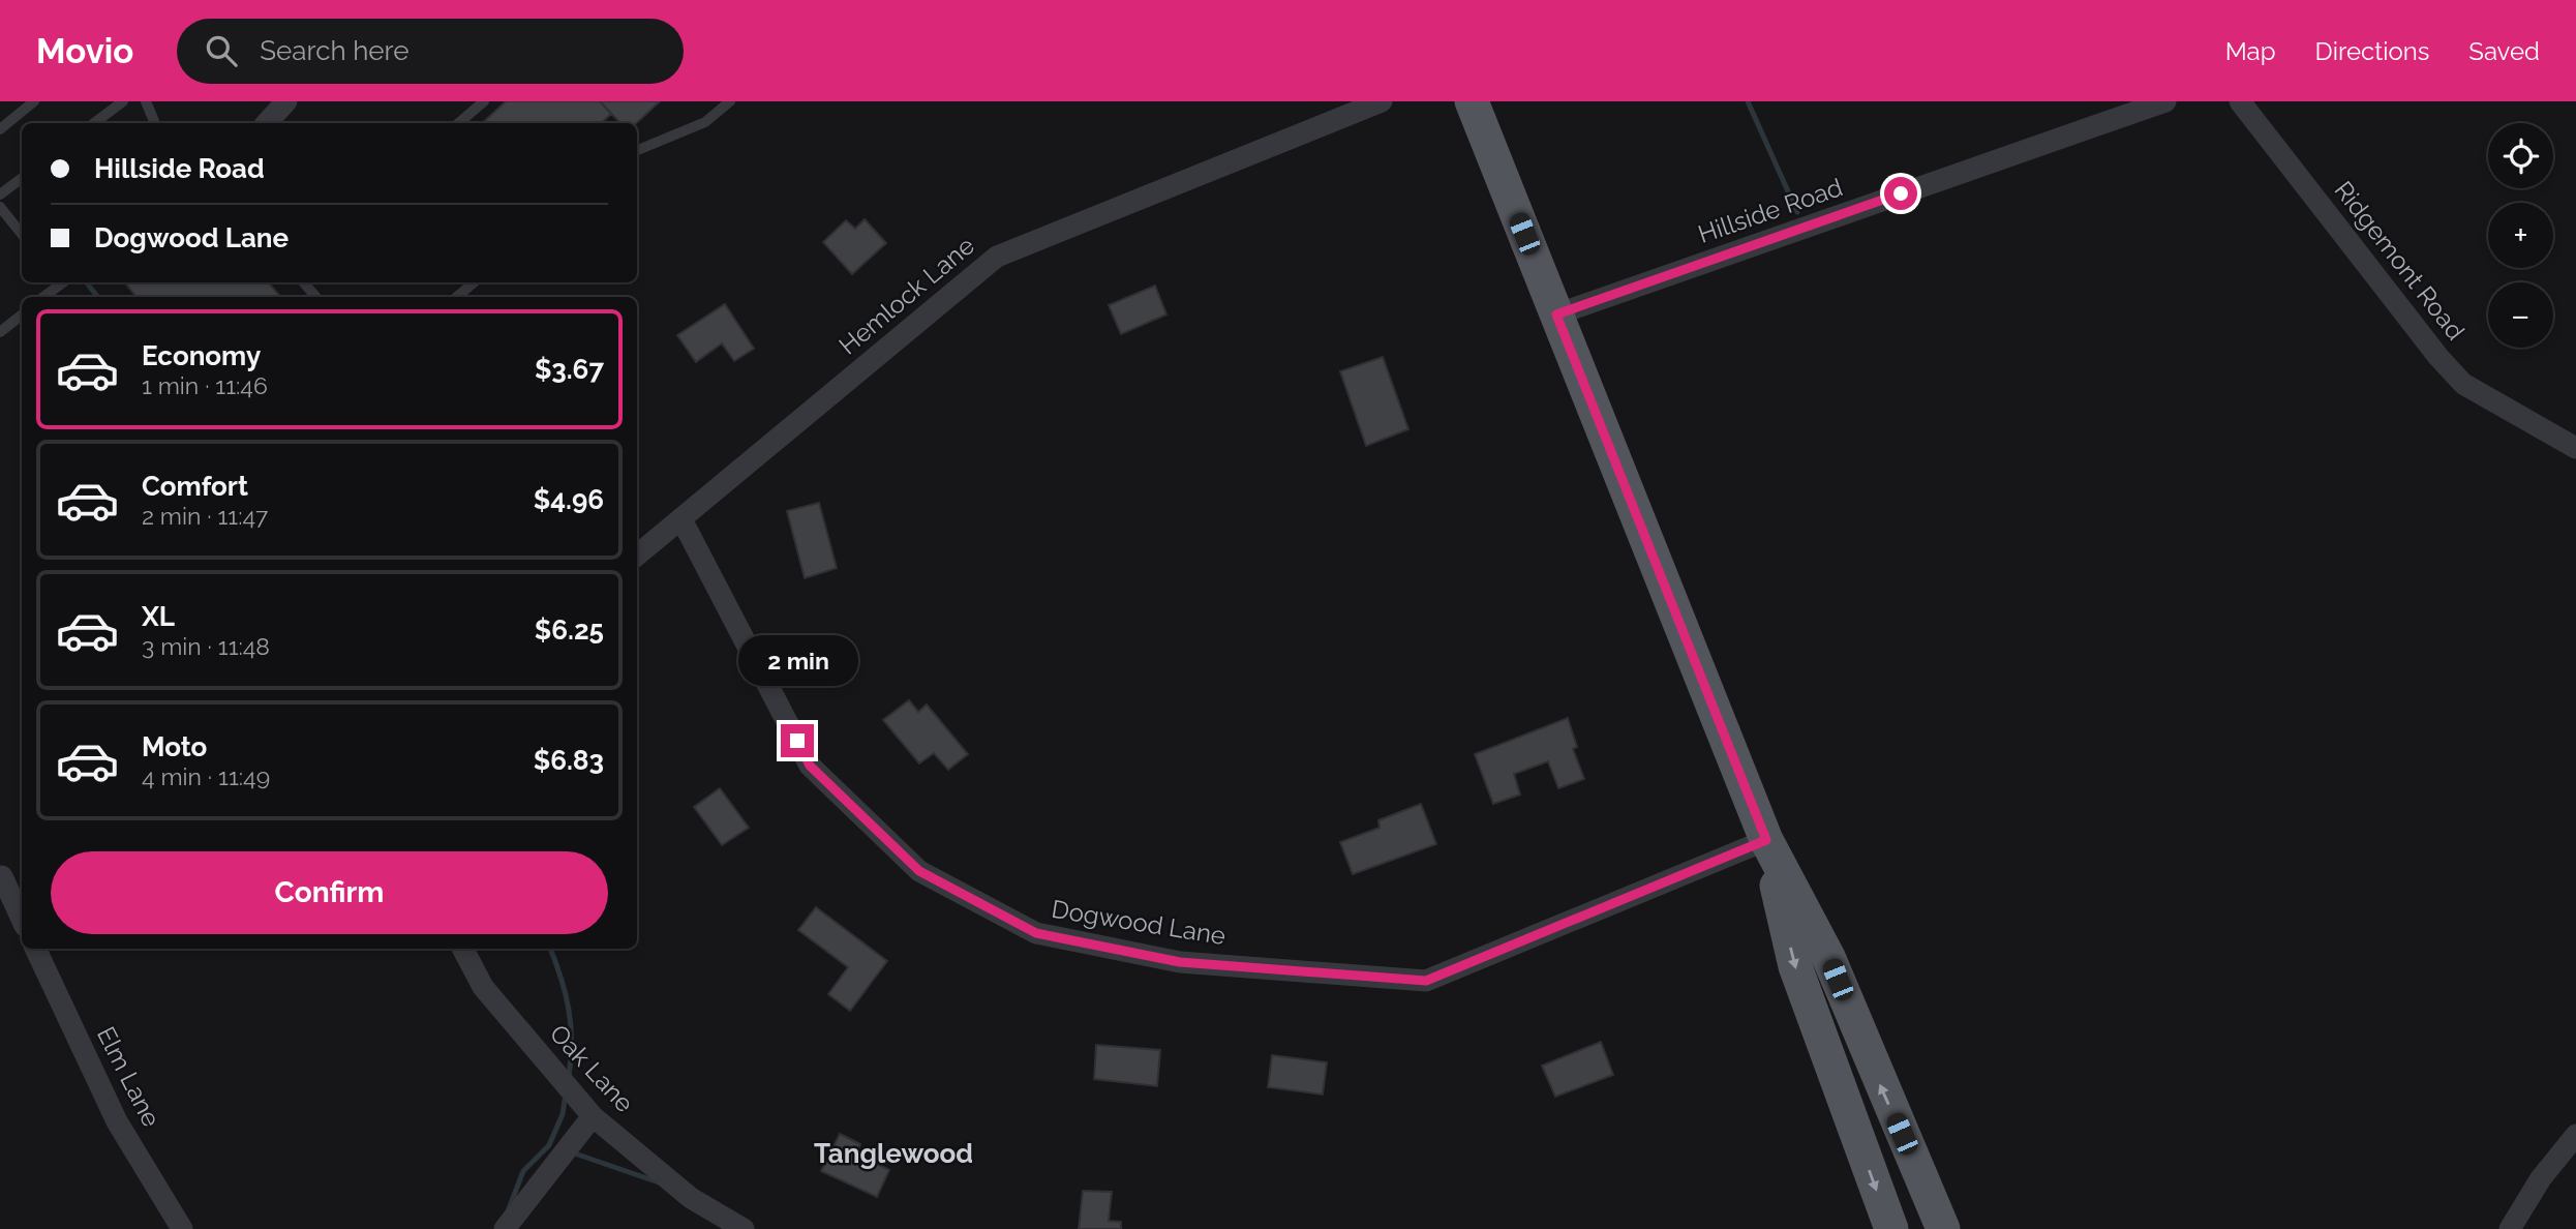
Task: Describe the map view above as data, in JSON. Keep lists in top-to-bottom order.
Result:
{
  "streets": {
    "street": [
      "Hillside Road",
      "Ridgemont Road",
      "Hemlock Lane",
      "Dogwood Lane",
      "Oak Lane",
      "Elm Lane"
    ]
  },
  "crossings": [
    ["Hemlock Lane", "Dogwood Lane"]
  ],
  "districts": ["Tanglewood"],
  "page": {
    "header": "Movio",
    "search": "Search here",
    "nav": ["Map", "Directions", "Saved"],
    "map_buttons": ["+", "−"],
    "banner": ["Hillside Road", "Dogwood Lane"],
    "list": [
      {
        "name": "Economy",
        "note": "1 min · 11:46",
        "value": "$3.67"
      },
      {
        "name": "Comfort",
        "note": "2 min · 11:47",
        "value": "$4.96"
      },
      {
        "name": "XL",
        "note": "3 min · 11:48",
        "value": "$6.25"
      },
      {
        "name": "Moto",
        "note": "4 min · 11:49",
        "value": "$6.83"
      }
    ],
    "bubble": "2 min",
    "buttons": "Confirm"
  }
}
